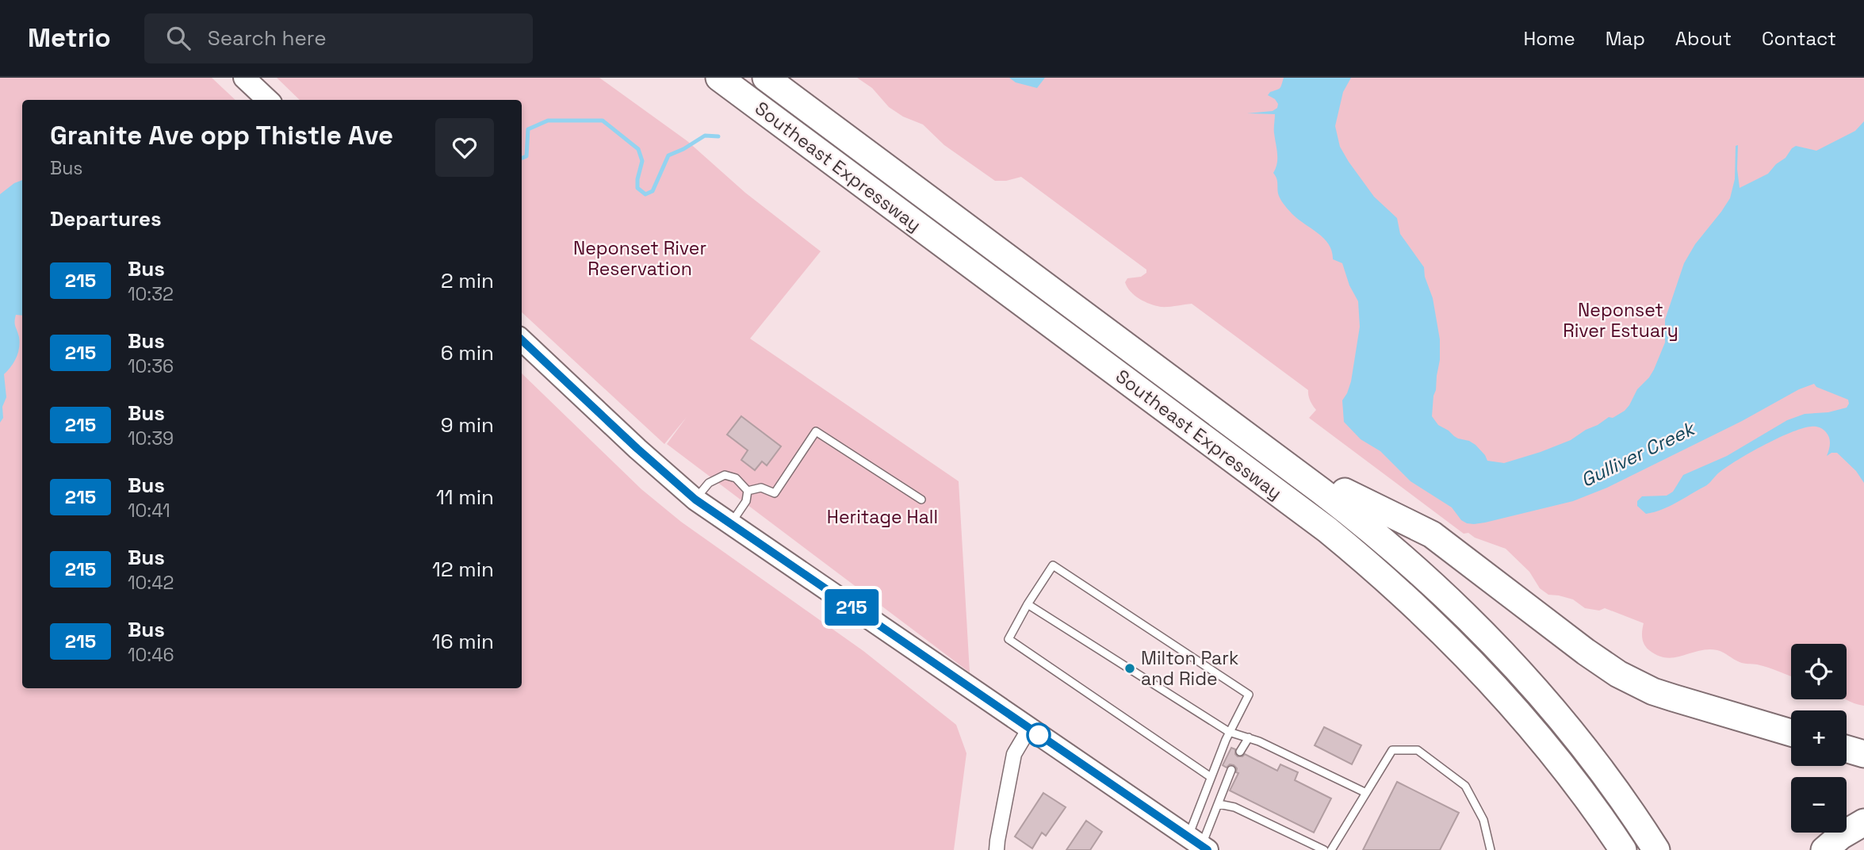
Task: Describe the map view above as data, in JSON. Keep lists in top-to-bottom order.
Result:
{
  "streets": {
    "highway": ["Southeast Expressway"]
  },
  "water": ["Gulliver Creek"],
  "parks": ["Neponset River Reservation", "Neponset River Estuary", "Heritage Hall"],
  "places": ["Milton Park and Ride"],
  "lines": ["bus line 215"],
  "page": {
    "header": "Metrio",
    "search": "Search here",
    "nav": [
      "Home",
      "Map",
      "About",
      "Contact"
    ],
    "on_map": "215",
    "heading": [
      ["Granite Ave opp Thistle Ave", "Bus"],
      "Departures"
    ],
    "list": [
      {
        "mark": "215",
        "name": "Bus",
        "note": "10:32",
        "value": "2 min"
      },
      {
        "mark": "215",
        "name": "Bus",
        "note": "10:36",
        "value": "6 min"
      },
      {
        "mark": "215",
        "name": "Bus",
        "note": "10:39",
        "value": "9 min"
      },
      {
        "mark": "215",
        "name": "Bus",
        "note": "10:41",
        "value": "11 min"
      },
      {
        "mark": "215",
        "name": "Bus",
        "note": "10:42",
        "value": "12 min"
      },
      {
        "mark": "215",
        "name": "Bus",
        "note": "10:46",
        "value": "16 min"
      }
    ],
    "map_buttons": ["+", "−"]
  }
}
